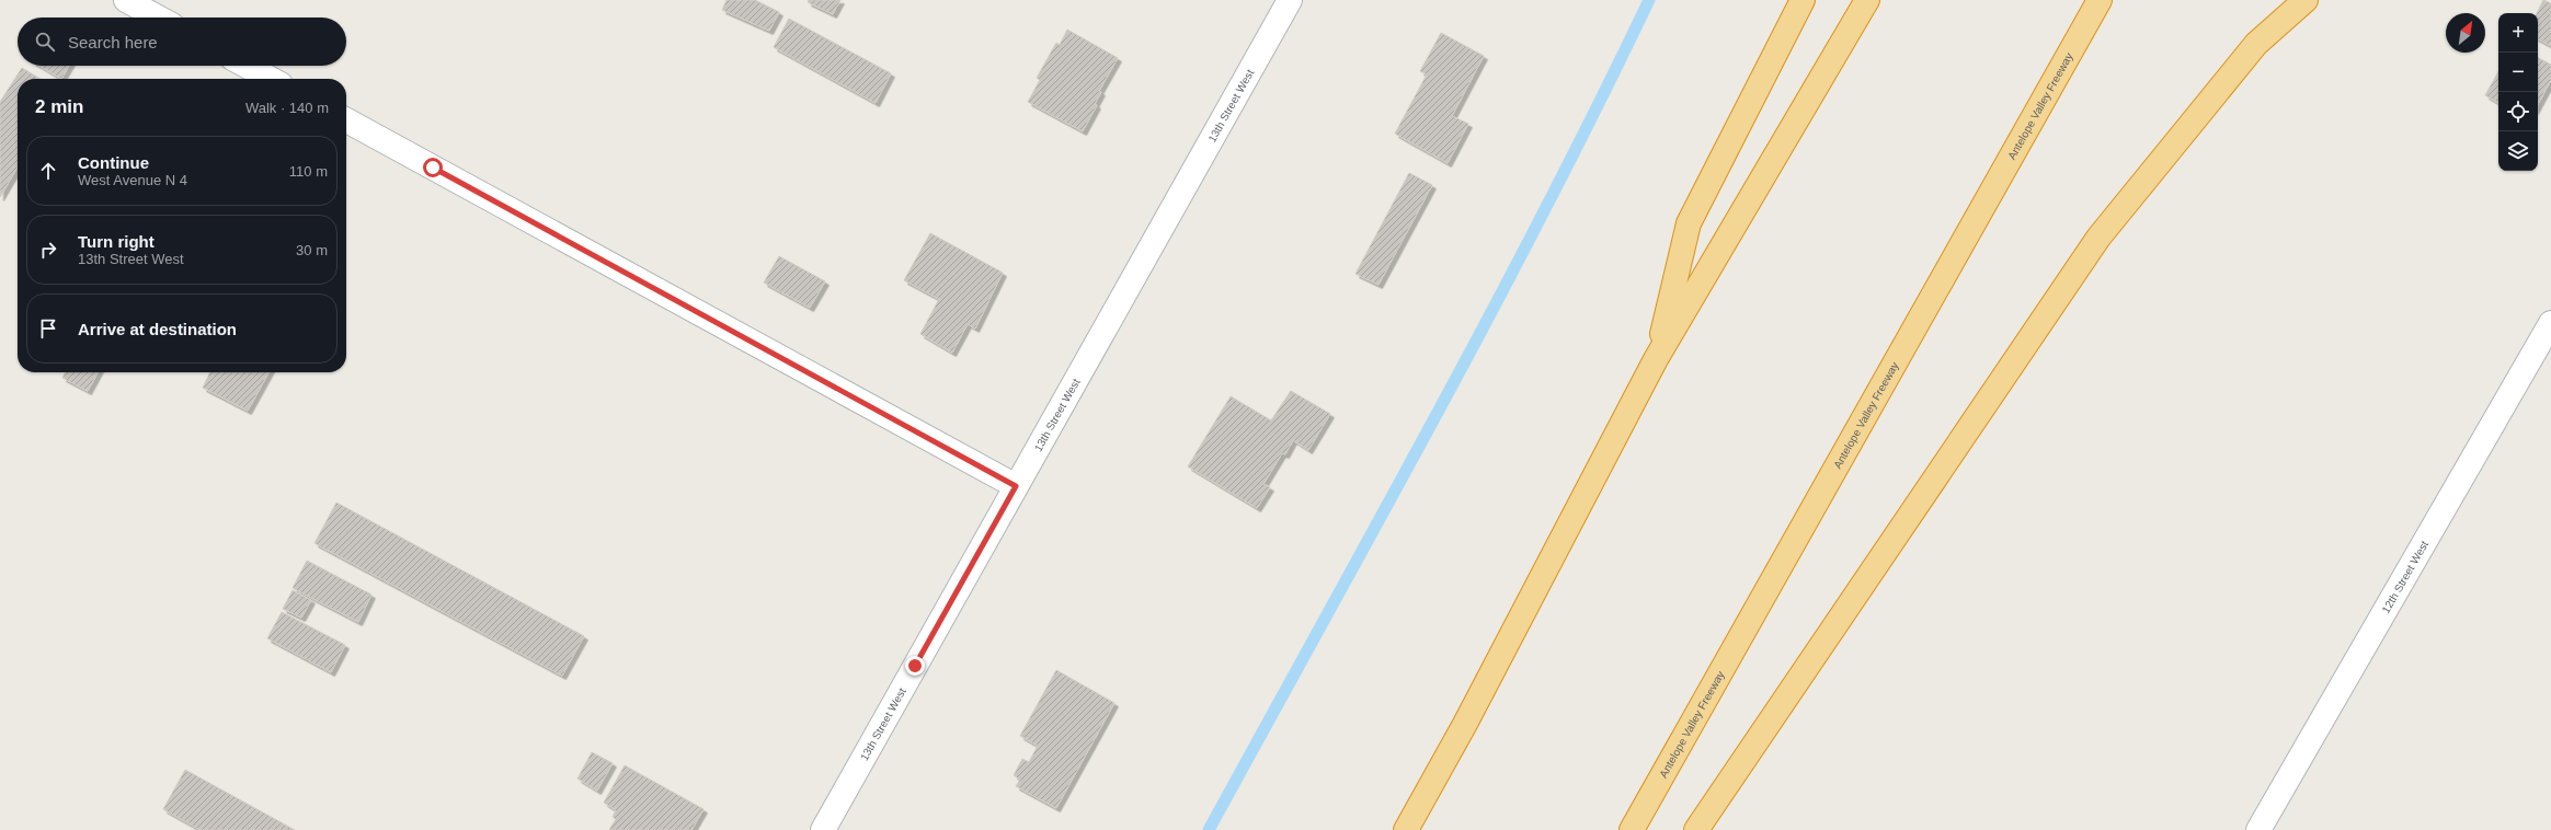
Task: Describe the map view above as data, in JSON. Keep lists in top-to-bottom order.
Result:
{
  "streets": {
    "highway": ["Antelope Valley Freeway"],
    "street": ["13th Street West", "12th Street West"]
  },
  "north": "top right",
  "page": {
    "map_buttons": ["+", "−"],
    "search": "Search here",
    "heading": ["2 min", "Walk · 140 m"],
    "list": [
      ["Continue", "West Avenue N 4", "110 m"],
      ["Turn right", "13th Street West", "30 m"],
      "Arrive at destination"
    ]
  }
}
